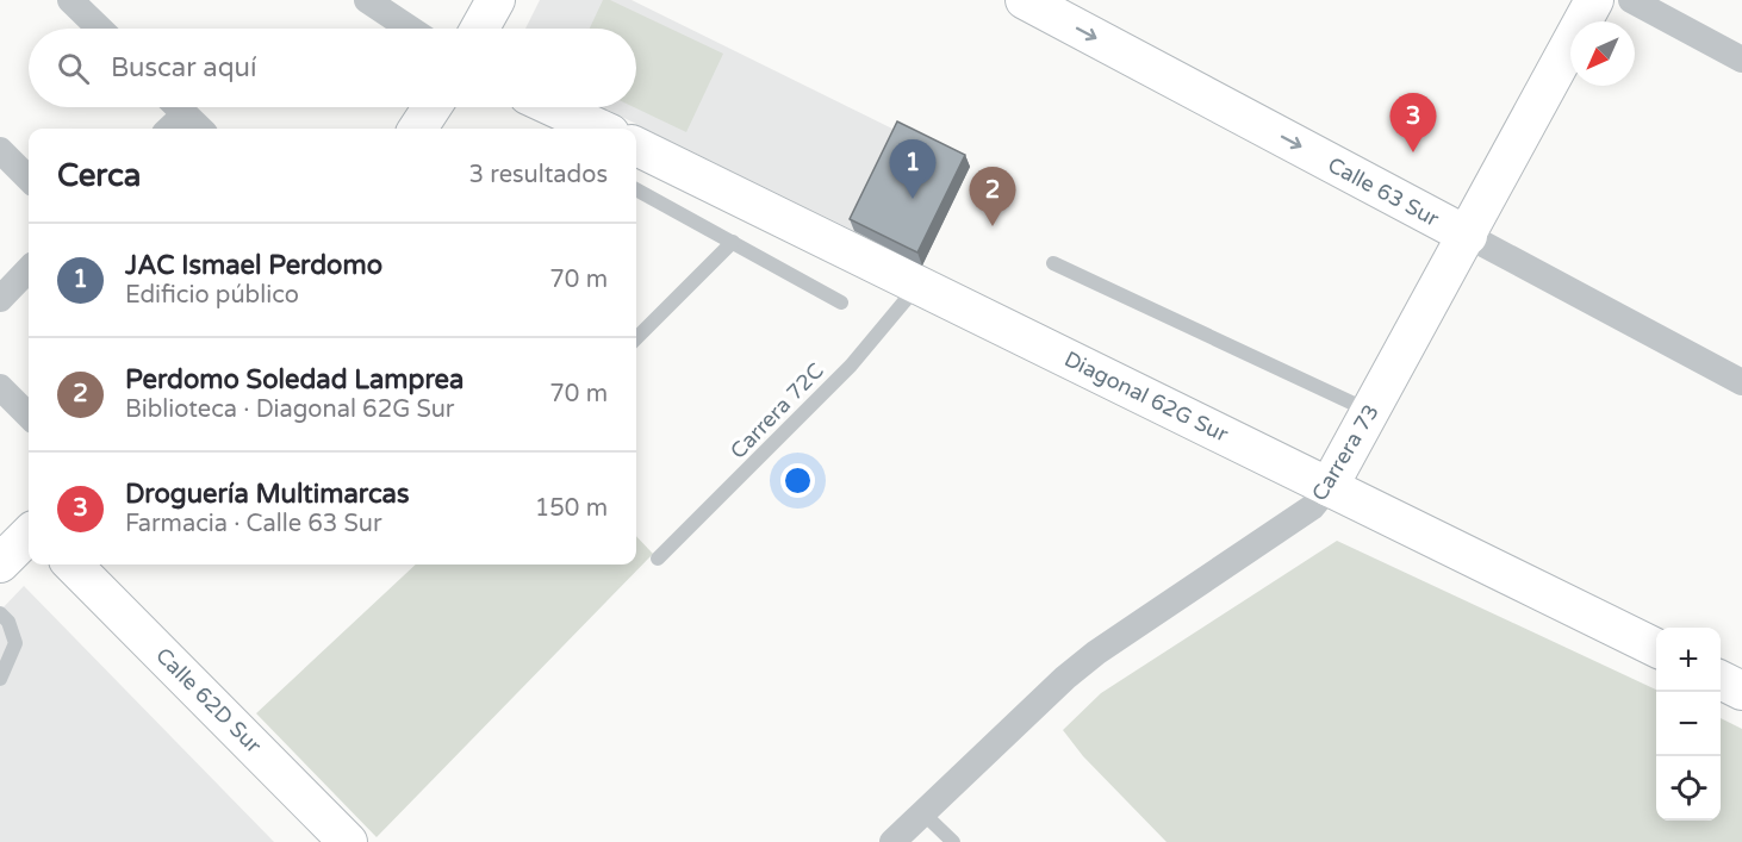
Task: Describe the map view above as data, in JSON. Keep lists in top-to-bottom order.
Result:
{
  "streets": {
    "street": [
      "Calle 63 Sur",
      "Diagonal 62G Sur",
      "Carrera 73",
      "Calle 62D Sur"
    ],
    "lane": ["Carrera 72C"]
  },
  "crossings": [
    ["Calle 63 Sur", "Carrera 73"],
    ["Diagonal 62G Sur", "Carrera 72C"],
    ["Diagonal 62G Sur", "Carrera 73"]
  ],
  "one_way": ["Calle 63 Sur"],
  "north": "bottom left",
  "page": {
    "search": "Buscar aquí",
    "pins": ["3", "1", "2"],
    "heading": ["Cerca", "3 resultados"],
    "list": [
      {
        "mark": "1",
        "name": "JAC Ismael Perdomo",
        "note": "Edificio público",
        "value": "70 m"
      },
      {
        "mark": "2",
        "name": "Perdomo Soledad Lamprea",
        "note": "Biblioteca · Diagonal 62G Sur",
        "value": "70 m"
      },
      {
        "mark": "3",
        "name": "Droguería Multimarcas",
        "note": "Farmacia · Calle 63 Sur",
        "value": "150 m"
      }
    ],
    "map_buttons": ["+", "−"]
  }
}
